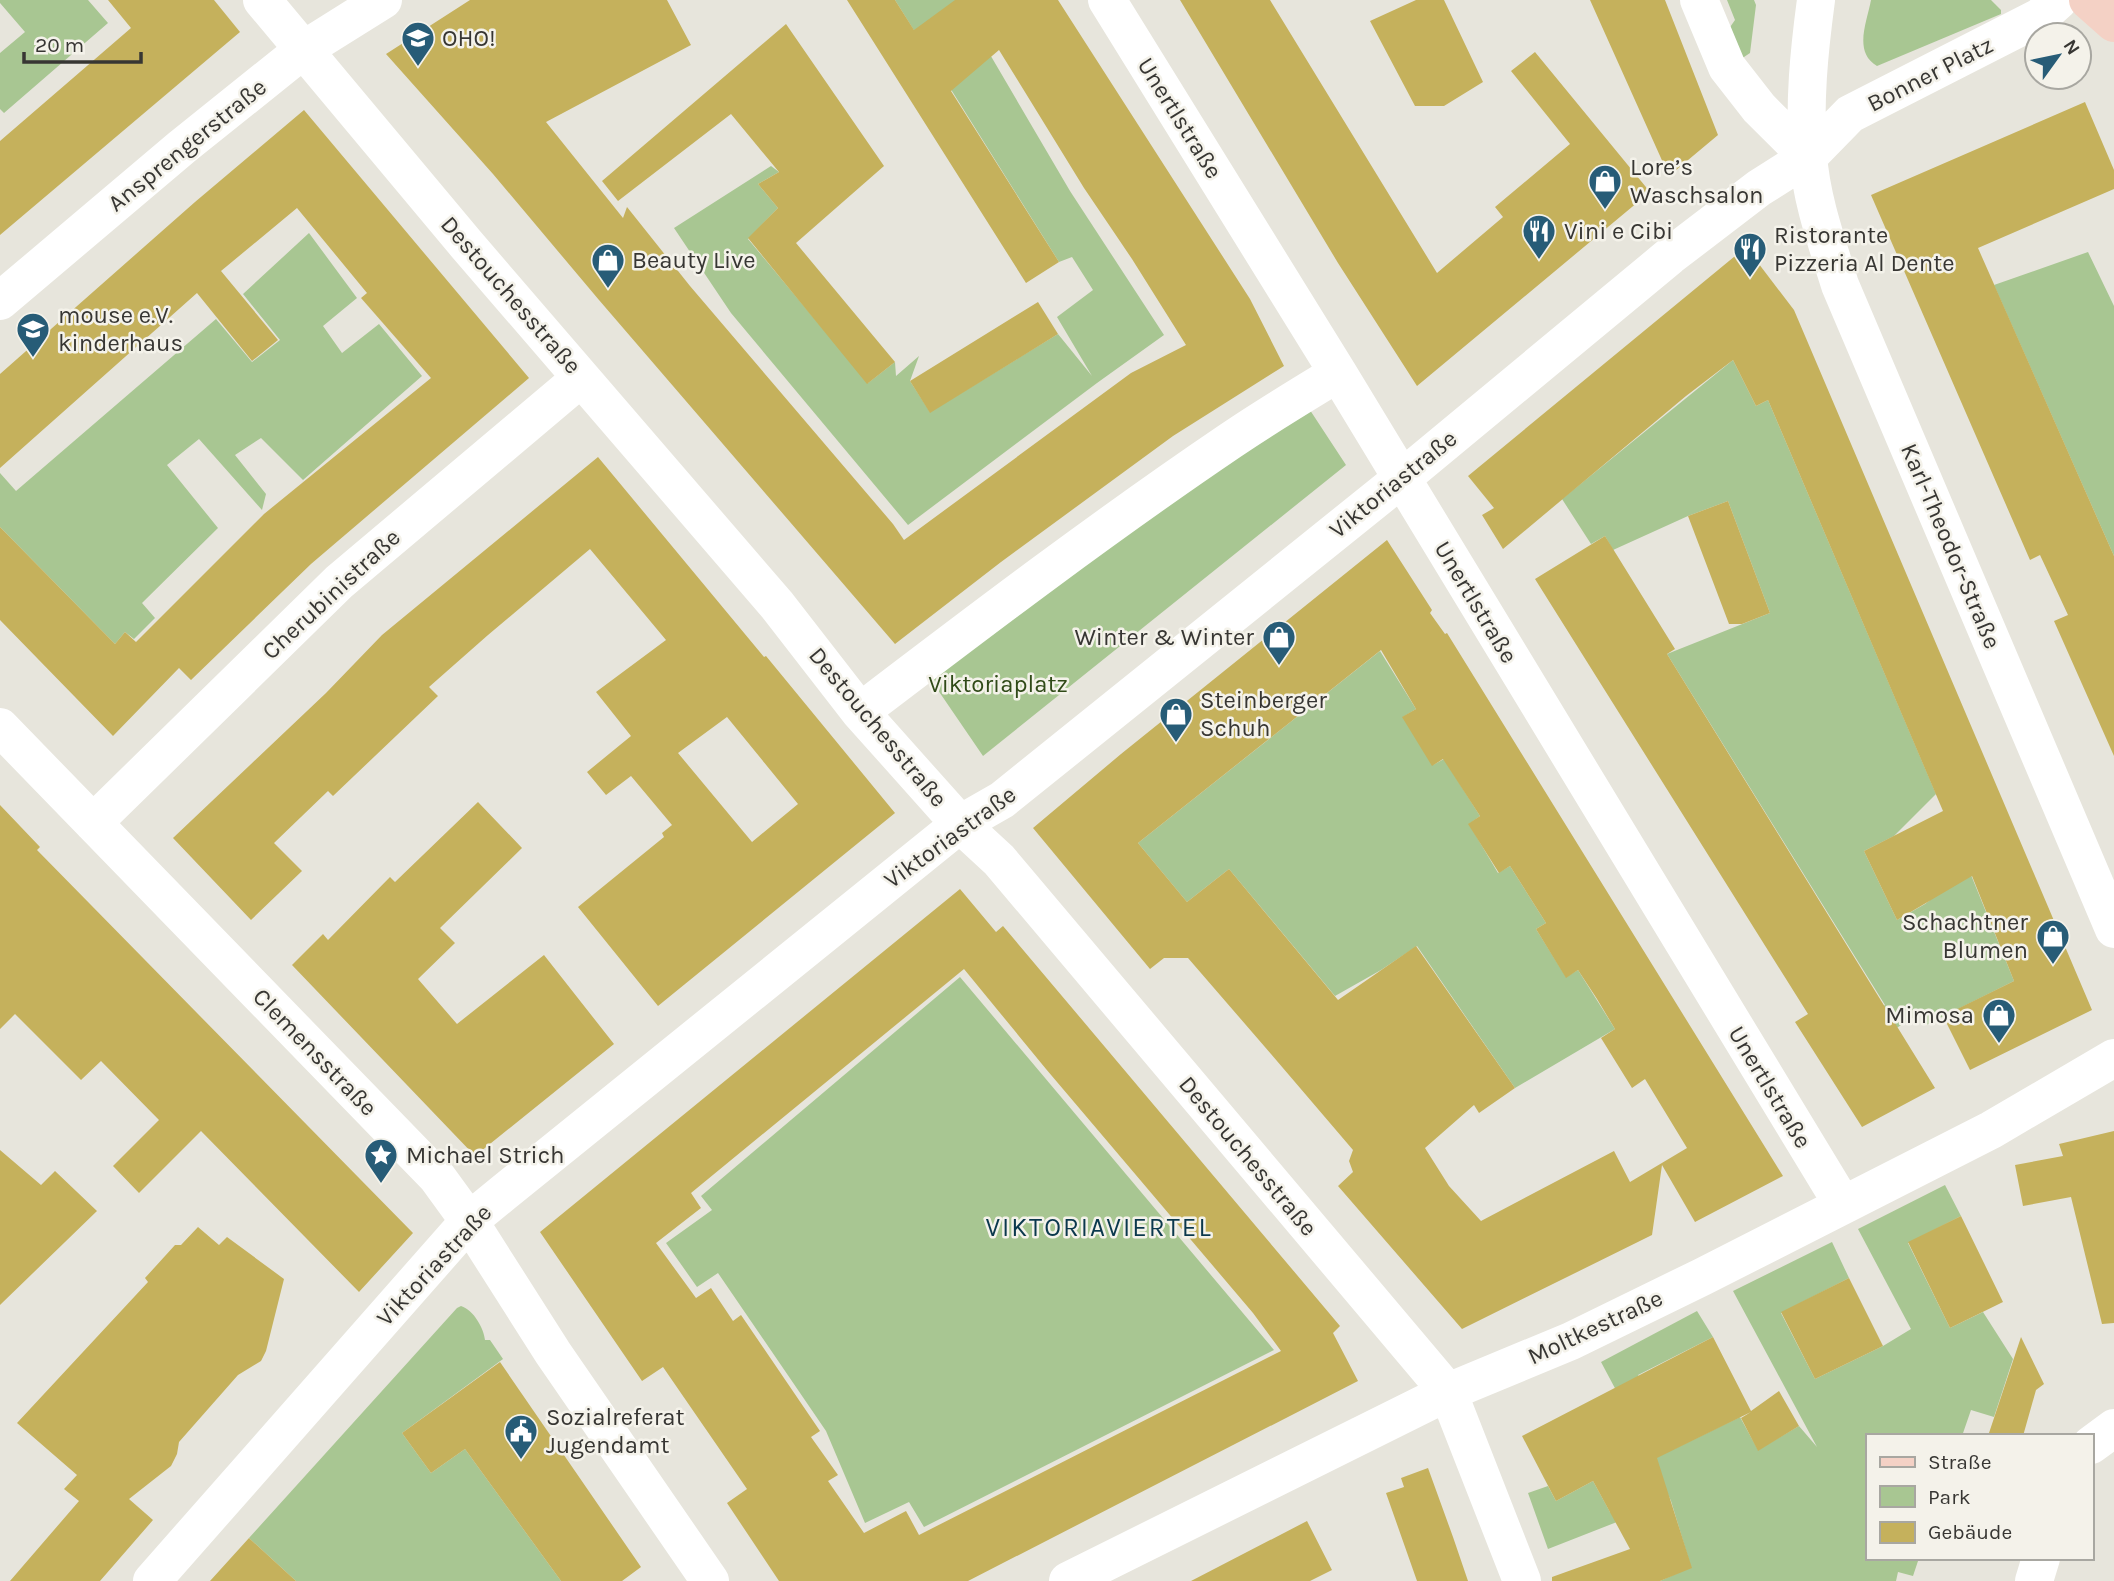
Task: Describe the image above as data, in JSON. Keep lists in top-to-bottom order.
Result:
{
  "streets": {
    "street": [
      "Bonner Platz",
      "Unertlstraße",
      "Ansprengerstraße",
      "Destouchesstraße",
      "Viktoriastraße",
      "Karl-Theodor-Straße",
      "Cherubinistraße",
      "Clemensstraße",
      "Moltkestraße"
    ]
  },
  "crossings": [
    ["Bonner Platz", "Viktoriastraße"],
    ["Bonner Platz", "Karl-Theodor-Straße"],
    ["Unertlstraße", "Viktoriastraße"],
    ["Unertlstraße", "Moltkestraße"],
    ["Ansprengerstraße", "Destouchesstraße"],
    ["Destouchesstraße", "Viktoriastraße"],
    ["Destouchesstraße", "Cherubinistraße"],
    ["Destouchesstraße", "Moltkestraße"],
    ["Viktoriastraße", "Karl-Theodor-Straße"],
    ["Viktoriastraße", "Clemensstraße"],
    ["Cherubinistraße", "Clemensstraße"]
  ],
  "districts": ["VIKTORIAVIERTEL"],
  "parks": ["Viktoriaplatz"],
  "places": {
    "school or university": ["OHO!", "mouse e.V. kinderhaus"],
    "shop": [
      "Lore’s Waschsalon",
      "Beauty Live",
      "Winter & Winter",
      "Steinberger Schuh",
      "Schachtner Blumen",
      "Mimosa"
    ],
    "restaurant": ["Vini e Cibi", "Ristorante Pizzeria Al Dente"],
    "place": ["Michael Strich"],
    "public building": ["Sozialreferat Jugendamt"]
  },
  "legend": ["Straße", "Park", "Gebäude"],
  "scale_bar": "20 m",
  "north": "top right"
}
